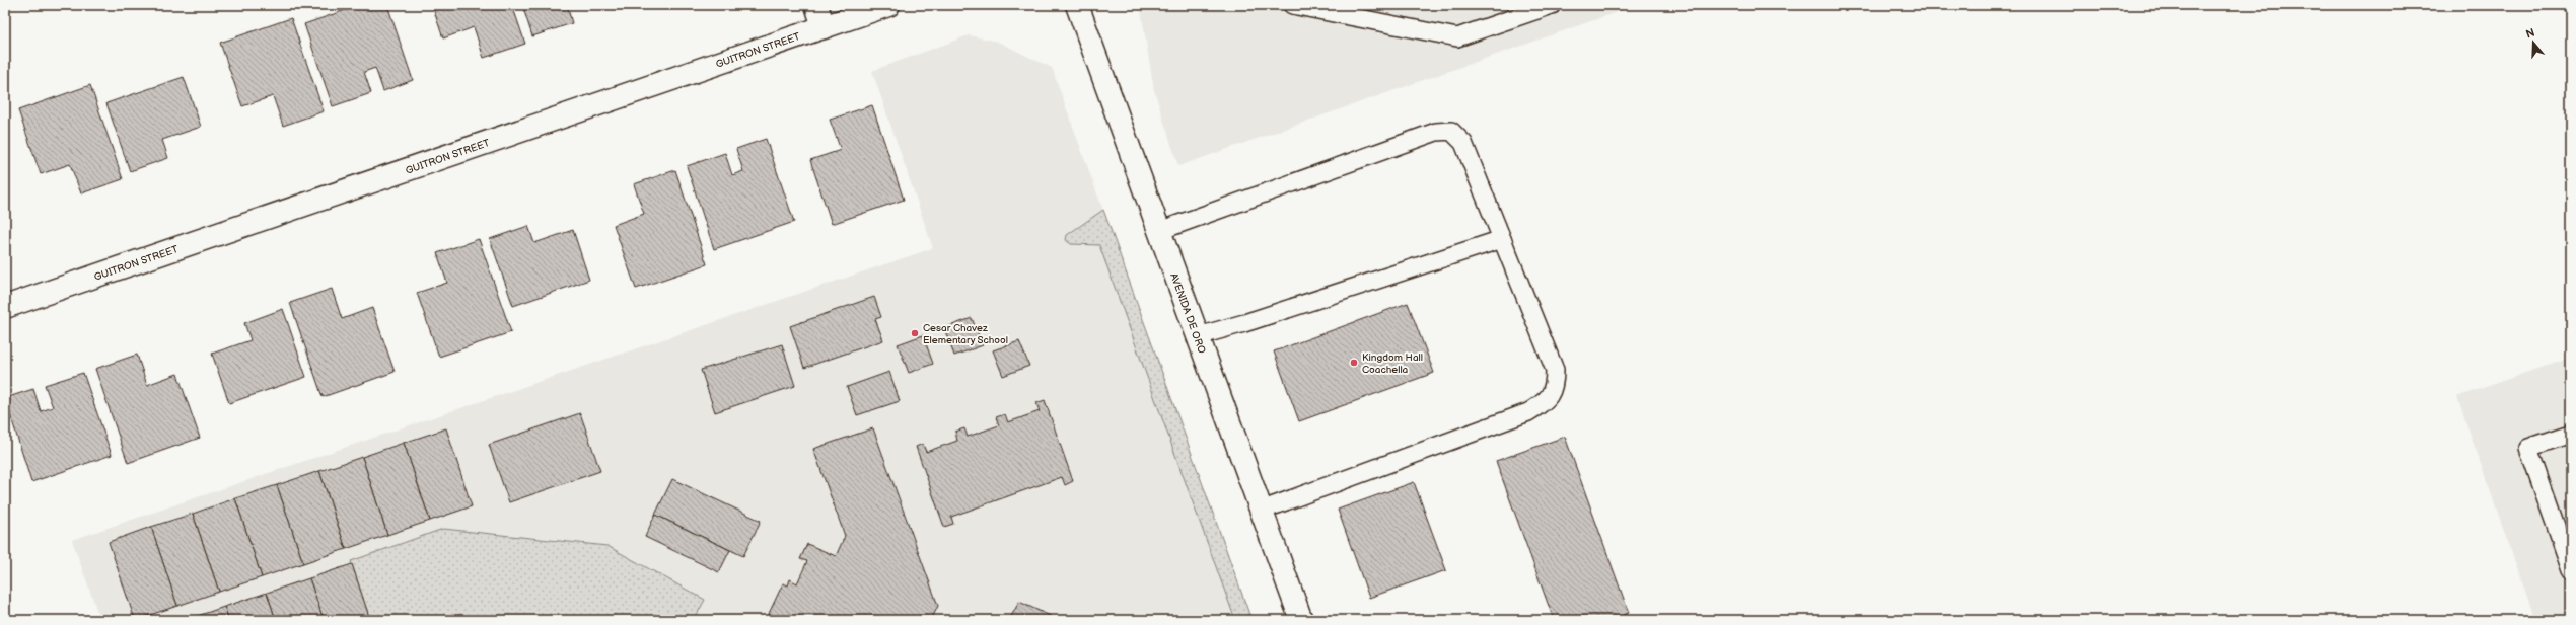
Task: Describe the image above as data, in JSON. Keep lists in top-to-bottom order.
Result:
{
  "streets": {
    "street": ["GUITRON STREET", "AVENIDA DE ORO"]
  },
  "places": ["Cesar Chavez Elementary School", "Kingdom Hall Coachella"],
  "north": "top"
}
